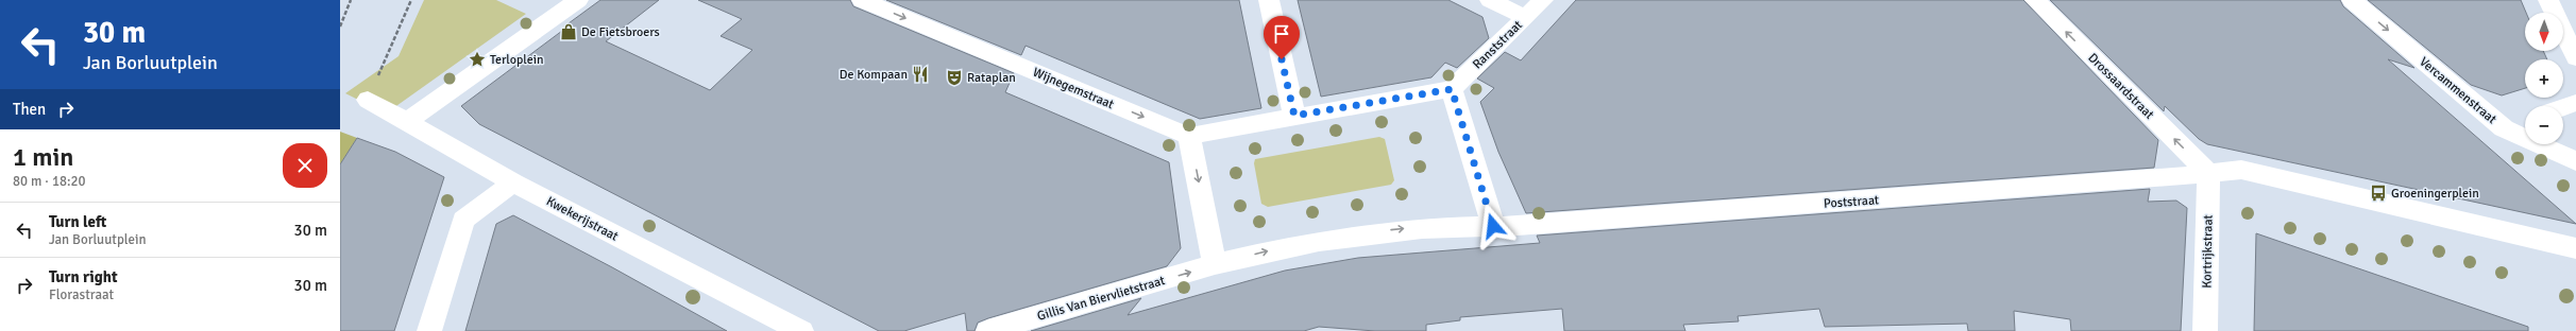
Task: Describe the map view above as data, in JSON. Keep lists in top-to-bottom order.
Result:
{
  "streets": {
    "street": [
      "Ranststraat",
      "Drossaardstraat",
      "Wijnegemstraat",
      "Vercammenstraat",
      "Poststraat",
      "Kwekerijstraat",
      "Kortrijkstraat",
      "Gillis Van Biervlietstraat"
    ]
  },
  "crossings": [
    ["Drossaardstraat", "Poststraat"],
    ["Drossaardstraat", "Kortrijkstraat"],
    ["Poststraat", "Kortrijkstraat"],
    ["Poststraat", "Gillis Van Biervlietstraat"]
  ],
  "one_way": [
    "Drossaardstraat",
    "Wijnegemstraat",
    "Vercammenstraat",
    "Gillis Van Biervlietstraat"
  ],
  "places": {
    "shop": ["De Fietsbroers"],
    "place": ["Terloplein"],
    "restaurant": ["De Kompaan"],
    "theatre": ["Rataplan"],
    "bus stop": ["Groeningerplein"]
  },
  "north": "bottom",
  "page": {
    "turn": ["30 m", "Jan Borluutplein"],
    "map_buttons": ["+", "−"],
    "then": "Then",
    "heading": ["1 min", "80 m · 18:20"],
    "list": [
      {
        "name": "Turn left",
        "note": "Jan Borluutplein",
        "value": "30 m"
      },
      {
        "name": "Turn right",
        "note": "Florastraat",
        "value": "30 m"
      }
    ]
  }
}
